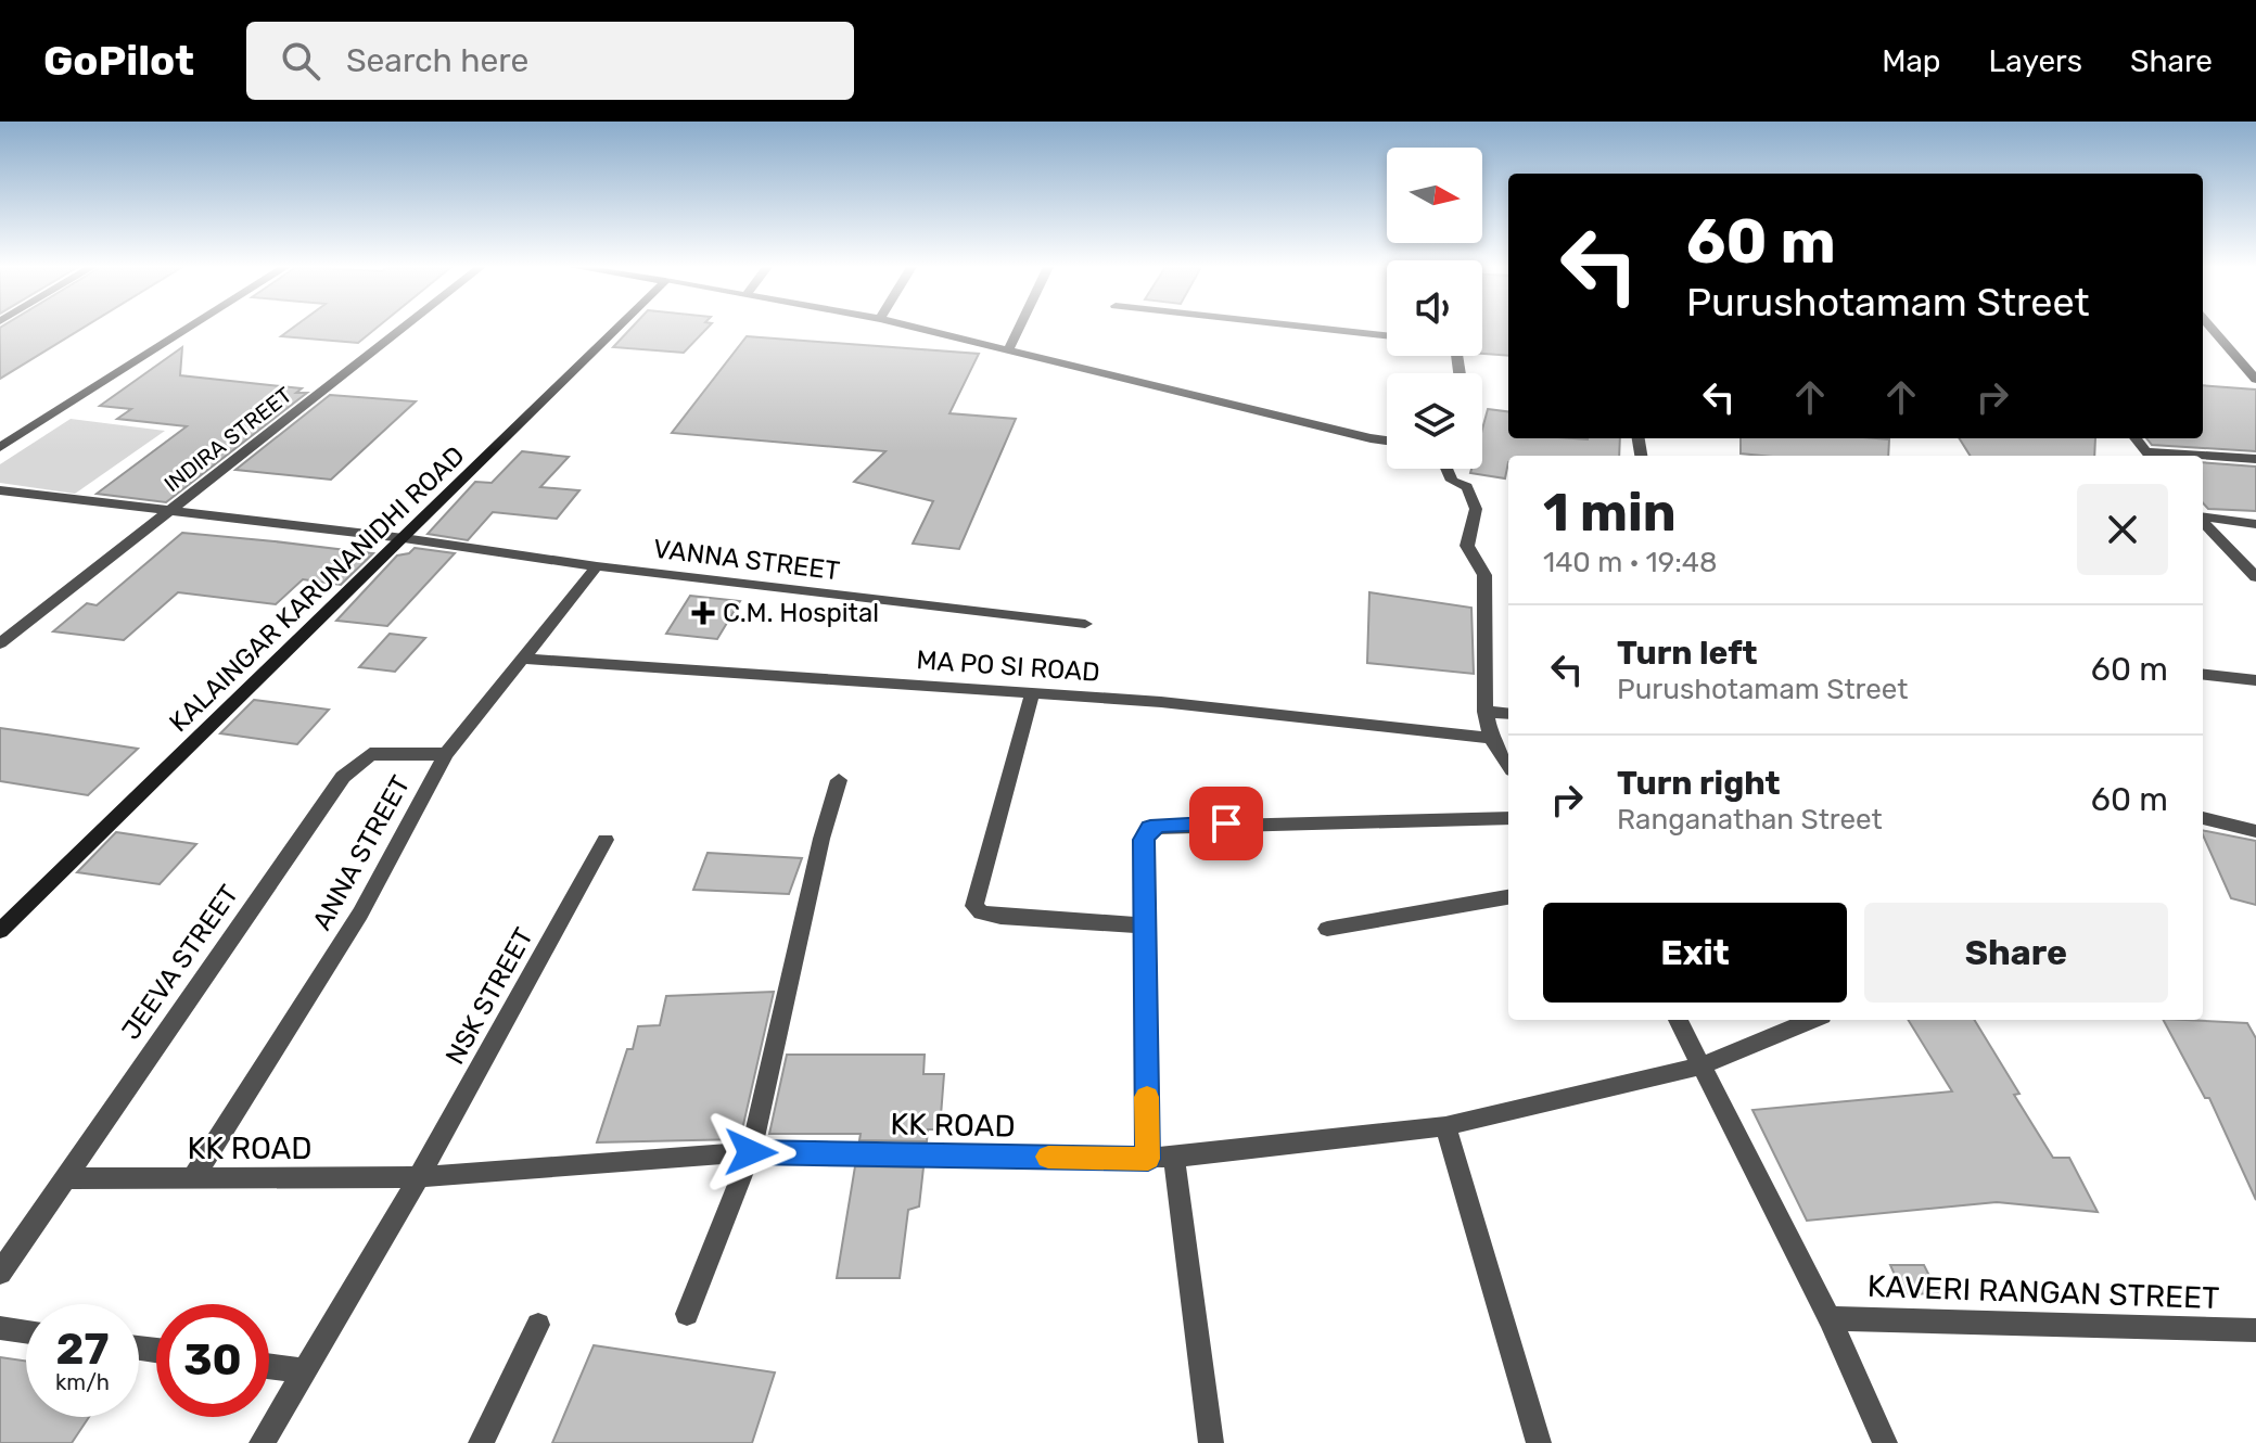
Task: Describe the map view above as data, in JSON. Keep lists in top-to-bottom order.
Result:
{
  "streets": {
    "street": [
      "INDIRA STREET",
      "VANNA STREET",
      "KALAINGAR KARUNANIDHI ROAD",
      "MA PO SI ROAD",
      "ANNA STREET",
      "JEEVA STREET",
      "NSK STREET",
      "KK ROAD",
      "KAVERI RANGAN STREET"
    ]
  },
  "crossings": [
    ["INDIRA STREET", "VANNA STREET"],
    ["VANNA STREET", "KALAINGAR KARUNANIDHI ROAD"],
    ["VANNA STREET", "ANNA STREET"],
    ["MA PO SI ROAD", "ANNA STREET"],
    ["ANNA STREET", "JEEVA STREET"],
    ["ANNA STREET", "KK ROAD"],
    ["JEEVA STREET", "KK ROAD"],
    ["NSK STREET", "KK ROAD"]
  ],
  "places": {
    "health": ["C.M. Hospital"]
  },
  "north": "right",
  "page": {
    "header": "GoPilot",
    "search": "Search here",
    "nav": ["Map", "Layers", "Share"],
    "turn": ["60 m", "Purushotamam Street"],
    "heading": ["1 min", "140 m · 19:48"],
    "list": [
      {
        "name": "Turn left",
        "note": "Purushotamam Street",
        "value": "60 m"
      },
      {
        "name": "Turn right",
        "note": "Ranganathan Street",
        "value": "60 m"
      }
    ],
    "buttons": ["Exit", "Share"],
    "speed": "27 km/h",
    "limit": "30"
  }
}
